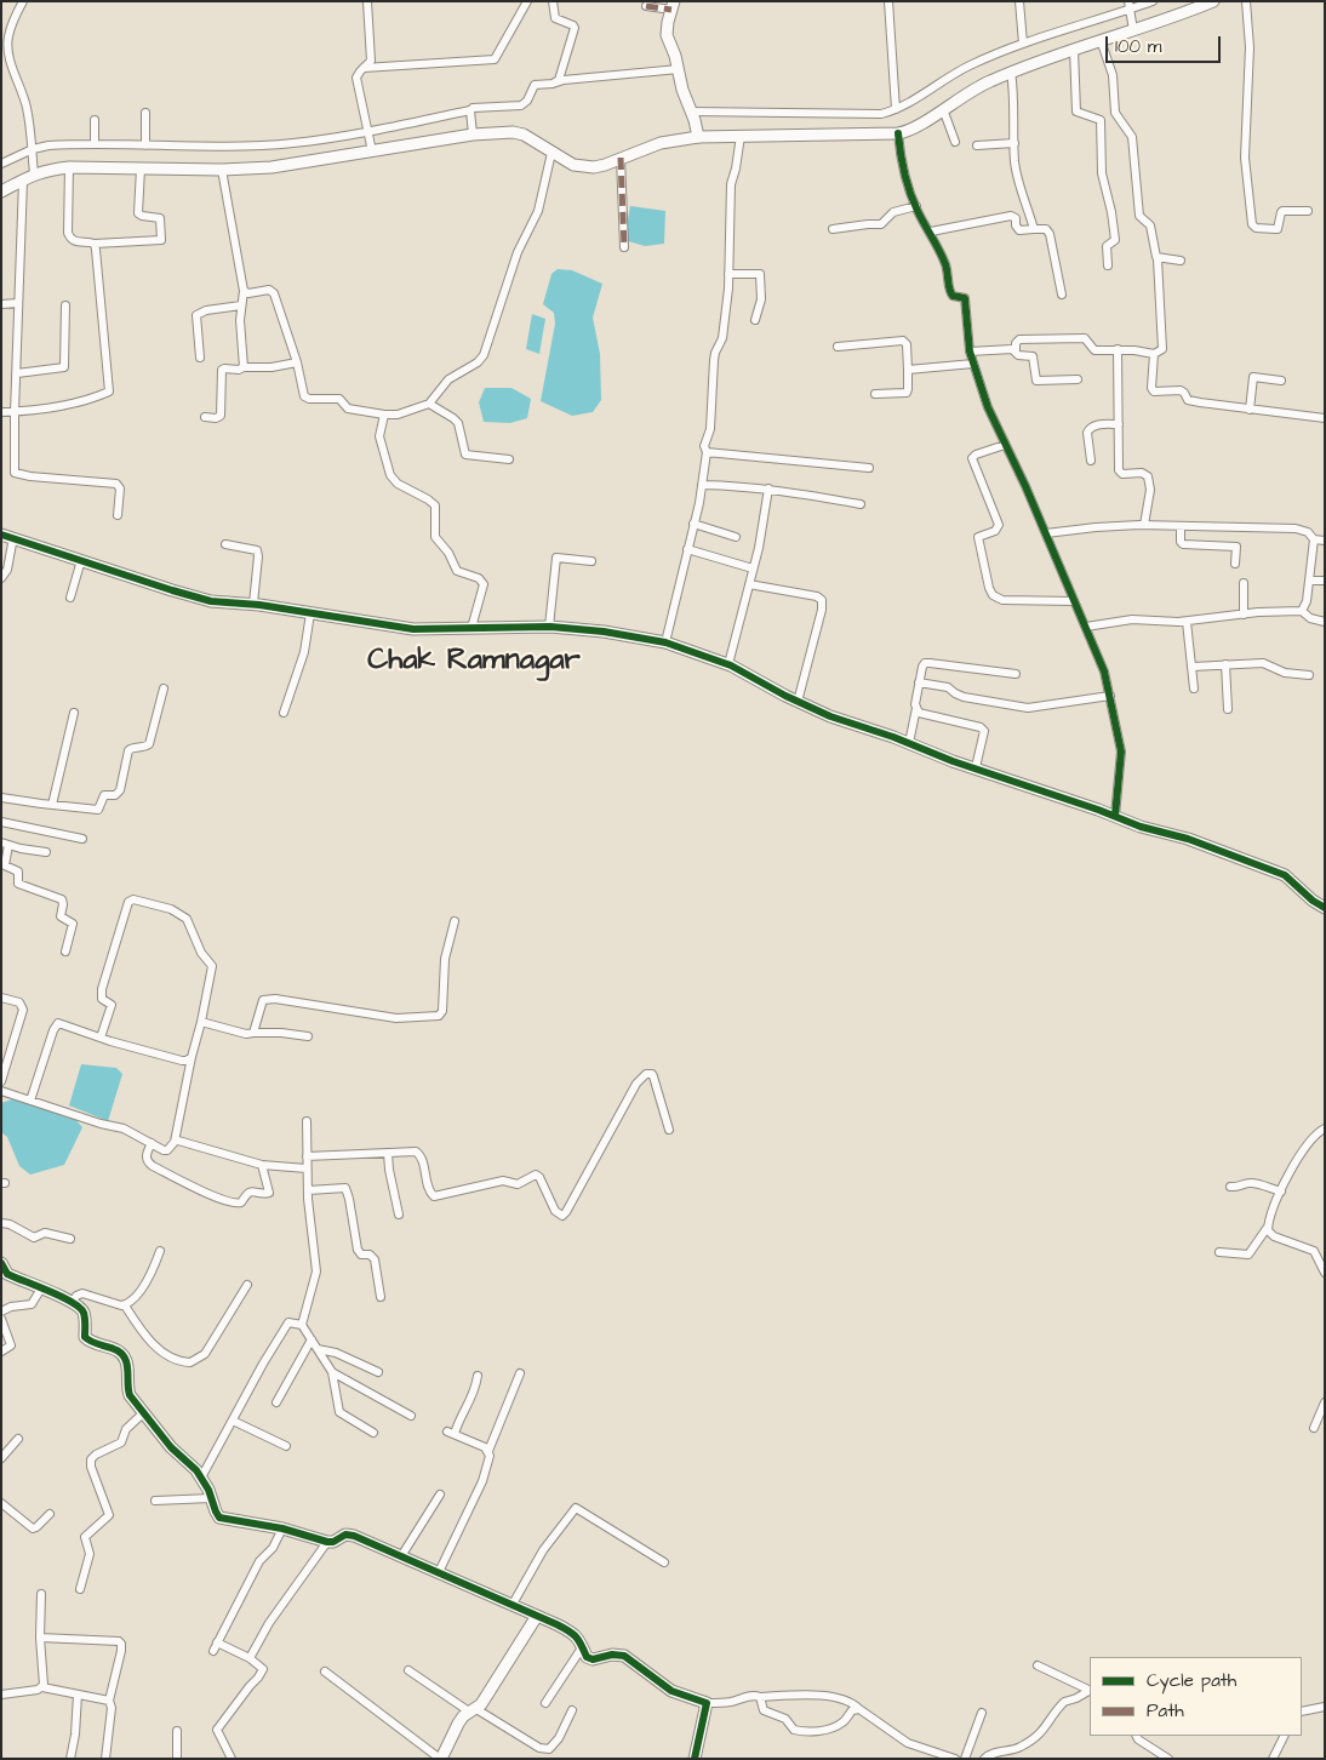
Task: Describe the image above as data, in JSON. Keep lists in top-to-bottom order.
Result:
{
  "districts": ["Chak Ramnagar"],
  "legend": ["Cycle path", "Path"],
  "scale_bar": "100 m"
}
